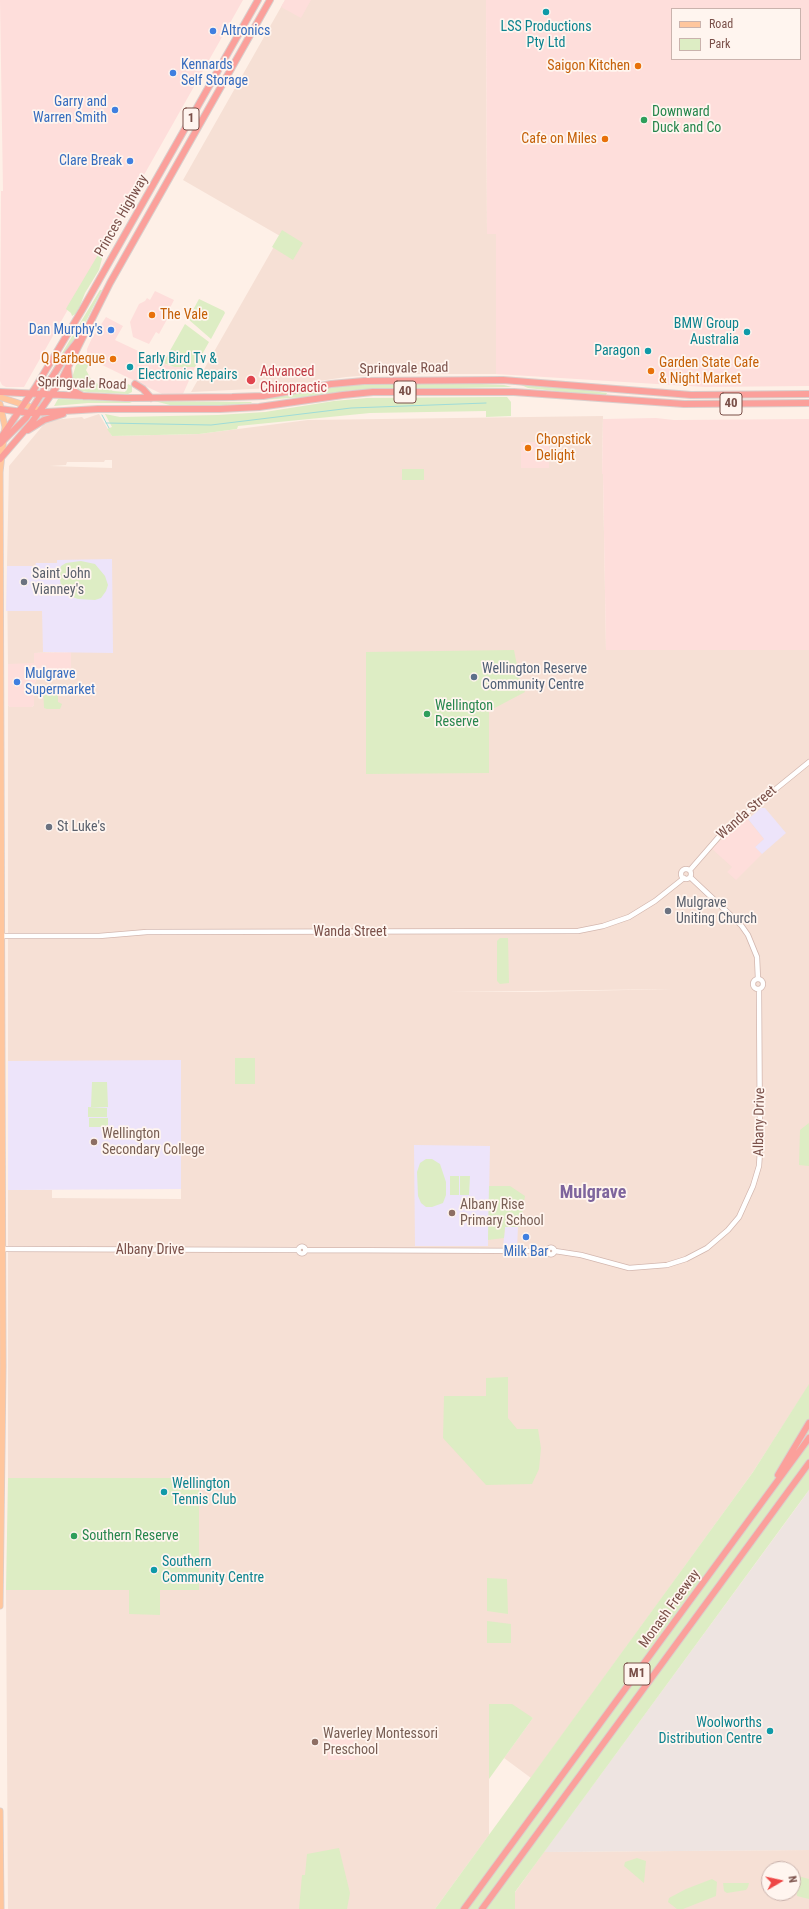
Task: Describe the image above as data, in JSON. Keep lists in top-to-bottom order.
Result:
{
  "streets": {
    "highway": [
      "1",
      "Princes Highway",
      "Springvale Road",
      "40",
      "Monash Freeway",
      "M1"
    ],
    "street": ["Wanda Street", "Albany Drive"]
  },
  "crossings": [
    ["Princes Highway", "Springvale Road"],
    ["Wanda Street", "Albany Drive"]
  ],
  "districts": ["Mulgrave"],
  "places": [
    "LSS Productions Pty Ltd",
    "Altronics",
    "Saigon Kitchen",
    "Kennards Self Storage",
    "Garry and Warren Smith",
    "Downward Duck and Co",
    "Cafe on Miles",
    "Clare Break",
    "The Vale",
    "Dan Murphy's",
    "BMW Group Australia",
    "Paragon",
    "Q Barbeque",
    "Early Bird Tv & Electronic Repairs",
    "Garden State Cafe & Night Market",
    "Advanced Chiropractic",
    "Chopstick Delight",
    "Saint John Vianney's",
    "Wellington Reserve Community Centre",
    "Mulgrave Supermarket",
    "Wellington Reserve",
    "St Luke's",
    "Mulgrave Uniting Church",
    "Wellington Secondary College",
    "Albany Rise Primary School",
    "Milk Bar",
    "Wellington Tennis Club",
    "Southern Reserve",
    "Southern Community Centre",
    "Woolworths Distribution Centre",
    "Waverley Montessori Preschool"
  ],
  "legend": ["Road", "Park"],
  "north": "right"
}
